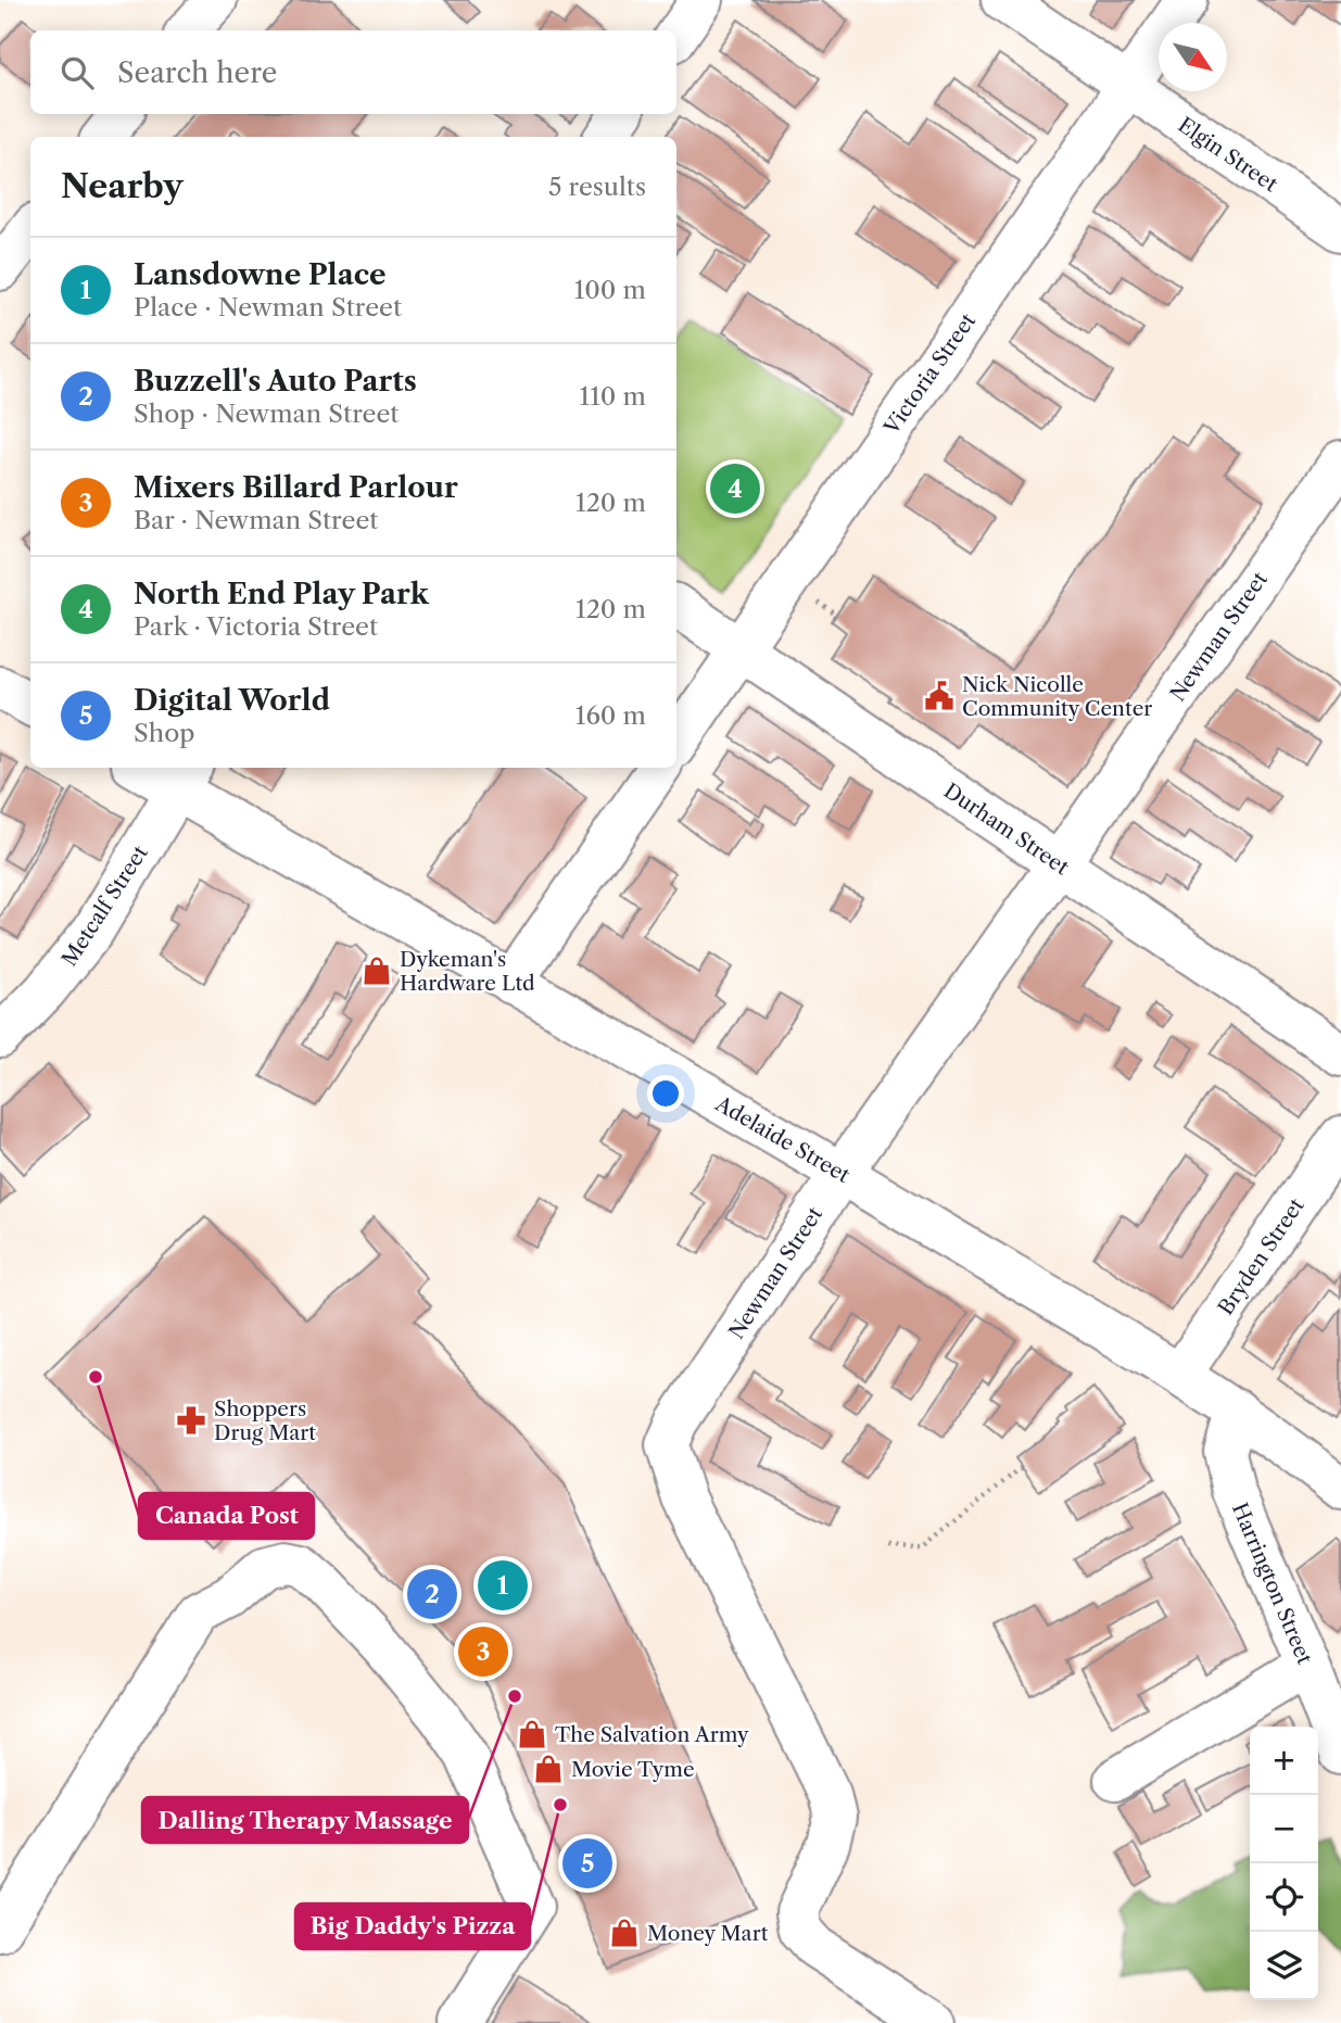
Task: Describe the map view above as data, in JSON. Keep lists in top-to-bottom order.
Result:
{
  "streets": {
    "street": [
      "Elgin Street",
      "Victoria Street",
      "Newman Street",
      "Durham Street",
      "Metcalf Street",
      "Adelaide Street",
      "Bryden Street",
      "Harrington Street"
    ]
  },
  "crossings": [
    ["Elgin Street", "Victoria Street"],
    ["Victoria Street", "Durham Street"],
    ["Newman Street", "Durham Street"],
    ["Newman Street", "Adelaide Street"],
    ["Metcalf Street", "Adelaide Street"],
    ["Adelaide Street", "Bryden Street"],
    ["Adelaide Street", "Harrington Street"]
  ],
  "places": {
    "public building": ["Nick Nicolle Community Center"],
    "shop": [
      "Dykeman's Hardware Ltd",
      "The Salvation Army",
      "Movie Tyme",
      "Money Mart"
    ],
    "other": ["Canada Post", "Dalling Therapy Massage", "Big Daddy's Pizza"],
    "pharmacy": ["Shoppers Drug Mart"]
  },
  "north": "bottom right",
  "page": {
    "search": "Search here",
    "heading": ["Nearby", "5 results"],
    "list": [
      {
        "mark": "1",
        "name": "Lansdowne Place",
        "note": "Place · Newman Street",
        "value": "100 m"
      },
      {
        "mark": "2",
        "name": "Buzzell's Auto Parts",
        "note": "Shop · Newman Street",
        "value": "110 m"
      },
      {
        "mark": "3",
        "name": "Mixers Billard Parlour",
        "note": "Bar · Newman Street",
        "value": "120 m"
      },
      {
        "mark": "4",
        "name": "North End Play Park",
        "note": "Park · Victoria Street",
        "value": "120 m"
      },
      {
        "mark": "5",
        "name": "Digital World",
        "note": "Shop",
        "value": "160 m"
      }
    ],
    "pins": [
      "4",
      "1",
      "2",
      "3",
      "5"
    ],
    "map_buttons": ["+", "−"]
  }
}
